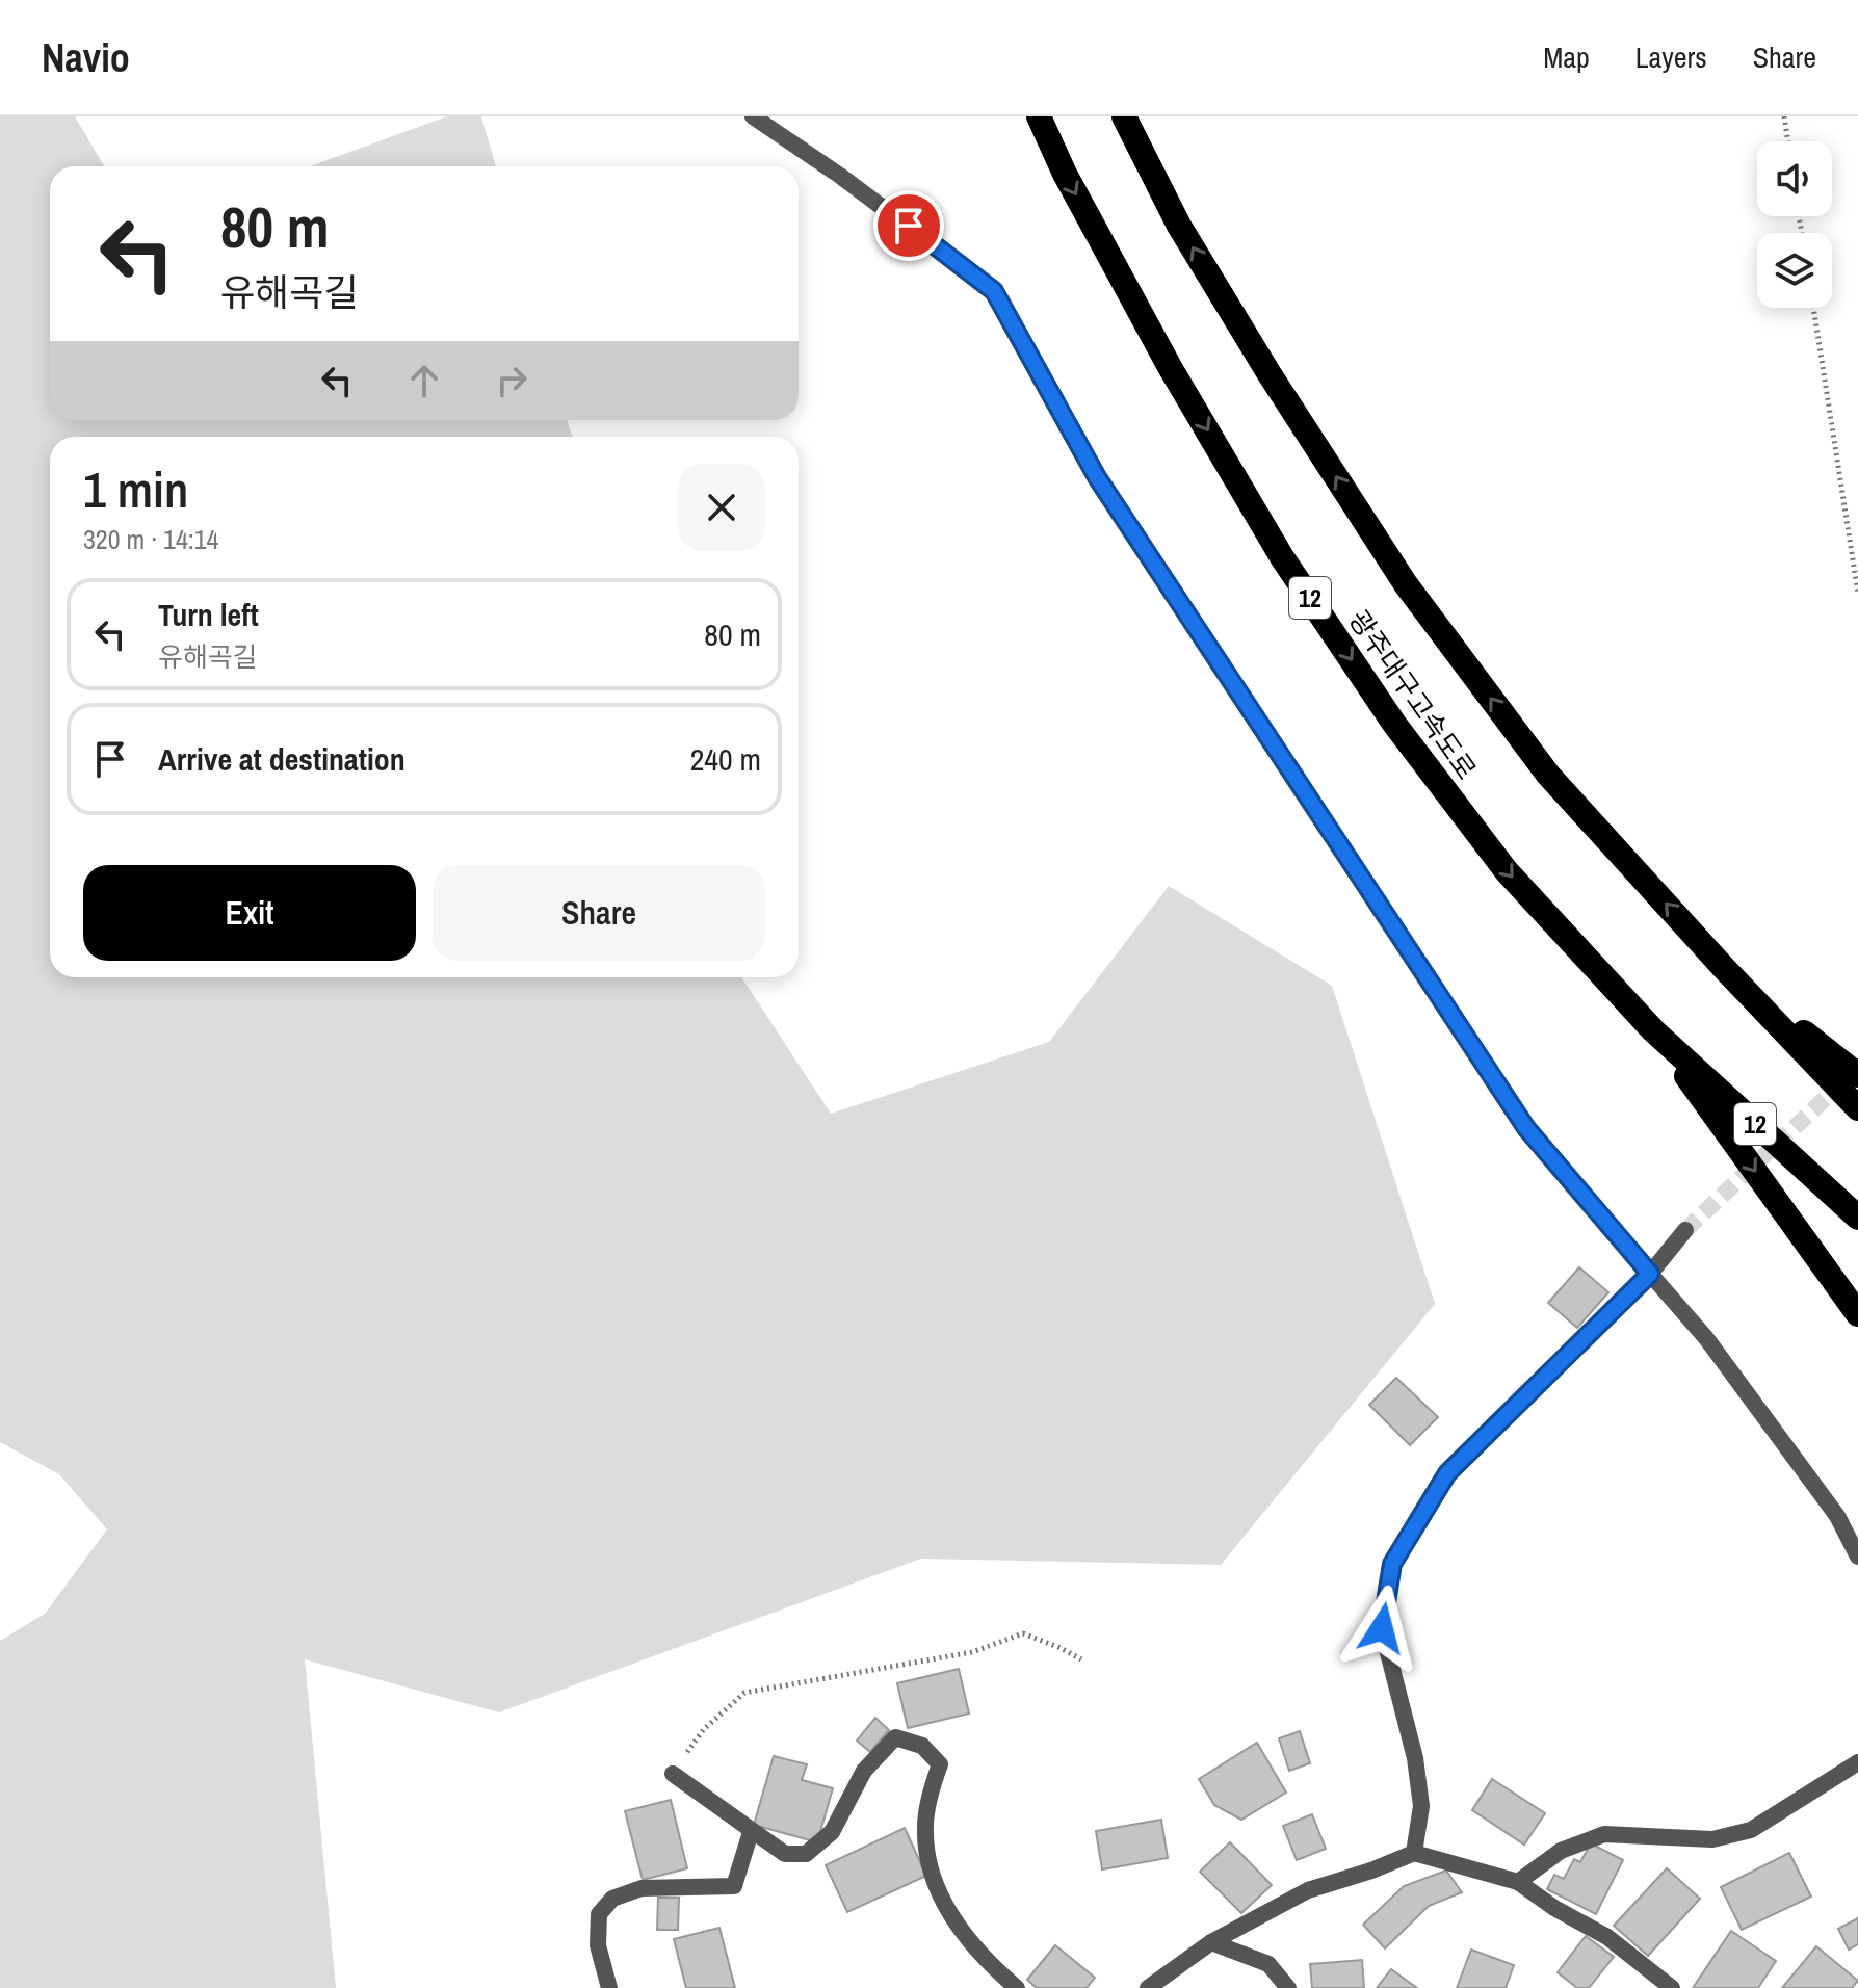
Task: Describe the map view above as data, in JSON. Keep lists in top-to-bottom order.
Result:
{
  "streets": {
    "highway": ["12", "광주대구고속도로"]
  },
  "page": {
    "header": "Navio",
    "nav": ["Map", "Layers", "Share"],
    "turn": ["80 m", "유해곡길"],
    "heading": ["1 min", "320 m · 14:14"],
    "list": [
      {
        "name": "Turn left",
        "note": "유해곡길",
        "value": "80 m"
      },
      {
        "name": "Arrive at destination",
        "value": "240 m"
      }
    ],
    "buttons": ["Exit", "Share"]
  }
}
